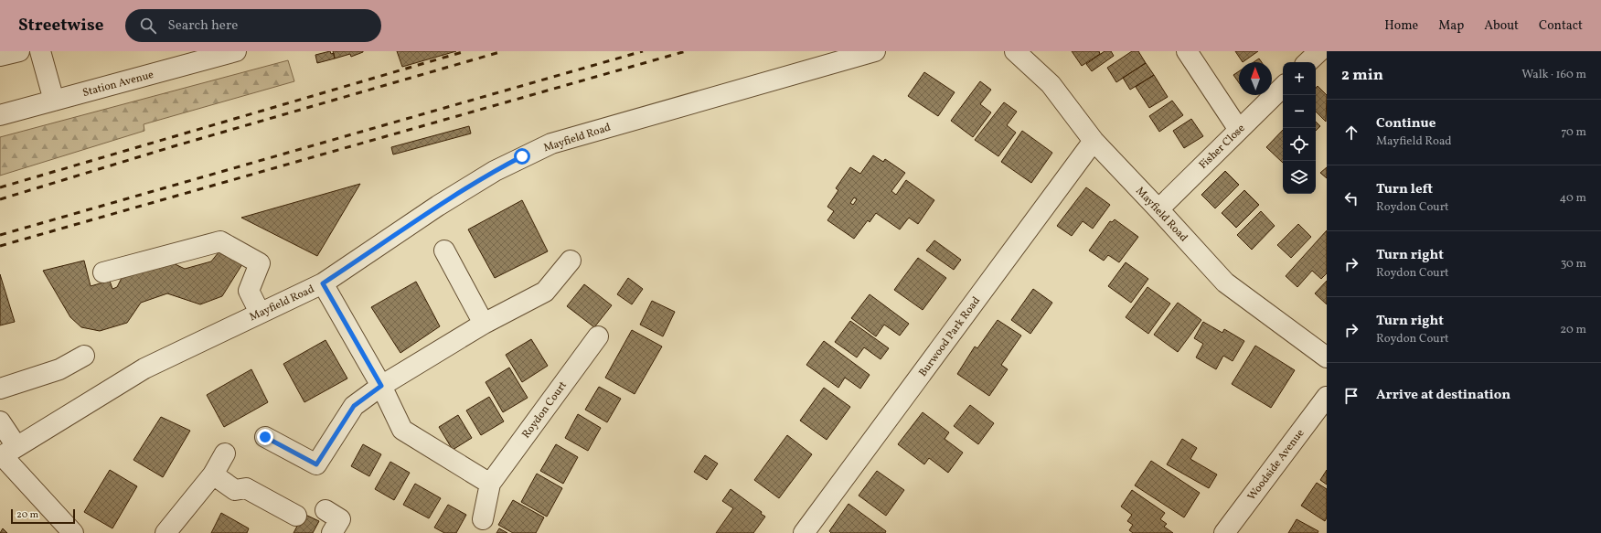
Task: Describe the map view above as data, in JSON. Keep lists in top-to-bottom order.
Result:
{
  "streets": {
    "street": [
      "Station Avenue",
      "Mayfield Road",
      "Fisher Close",
      "Burwood Park Road",
      "Roydon Court",
      "Woodside Avenue"
    ]
  },
  "crossings": [
    ["Mayfield Road", "Fisher Close"],
    ["Mayfield Road", "Burwood Park Road"]
  ],
  "scale_bar": "20 m",
  "north": "top",
  "page": {
    "header": "Streetwise",
    "search": "Search here",
    "nav": [
      "Home",
      "Map",
      "About",
      "Contact"
    ],
    "heading": ["2 min", "Walk · 160 m"],
    "map_buttons": ["+", "−"],
    "list": [
      ["Continue", "Mayfield Road", "70 m"],
      ["Turn left", "Roydon Court", "40 m"],
      ["Turn right", "Roydon Court", "30 m"],
      ["Turn right", "Roydon Court", "20 m"],
      "Arrive at destination"
    ],
    "scale": "20 m"
  }
}
